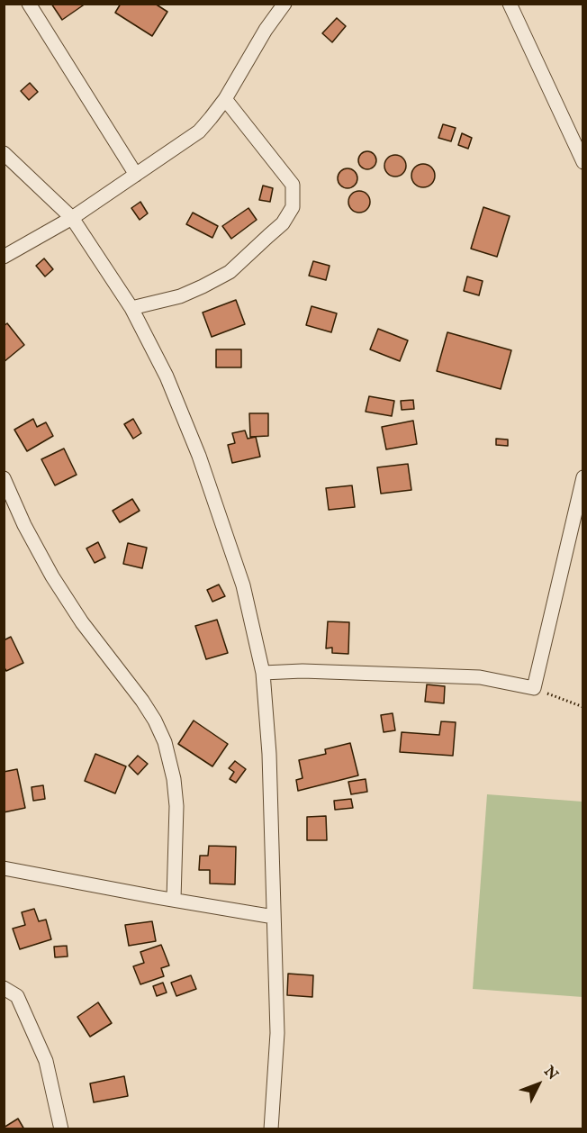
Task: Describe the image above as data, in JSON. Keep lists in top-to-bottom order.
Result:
{
  "north": "top right"
}
